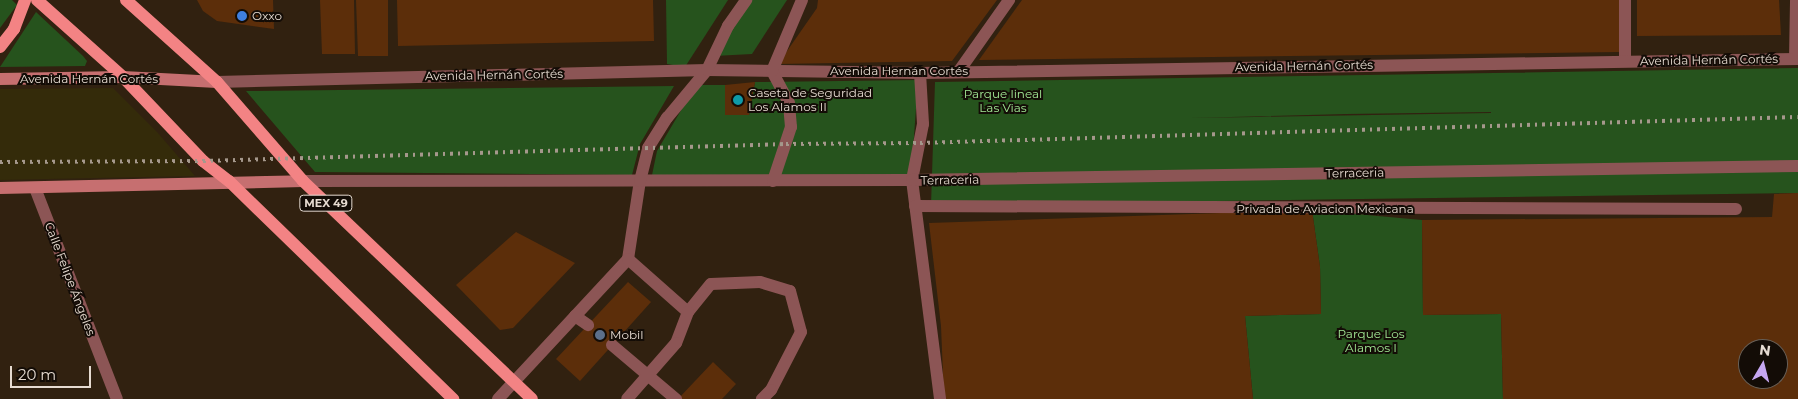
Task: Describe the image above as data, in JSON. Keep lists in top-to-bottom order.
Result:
{
  "streets": {
    "main road": ["Avenida Hernán Cortés", "MEX 49"],
    "street": ["Terraceria", "Privada de Aviacion Mexicana", "Calle Felipe Ángeles"]
  },
  "crossings": [
    ["Avenida Hernán Cortés", "MEX 49"]
  ],
  "parks": ["Parque lineal Las Vias", "Parque Los Alamos I"],
  "places": ["Oxxo", "Caseta de Seguridad Los Alamos II", "Mobil"],
  "scale_bar": "20 m",
  "north": "top"
}
